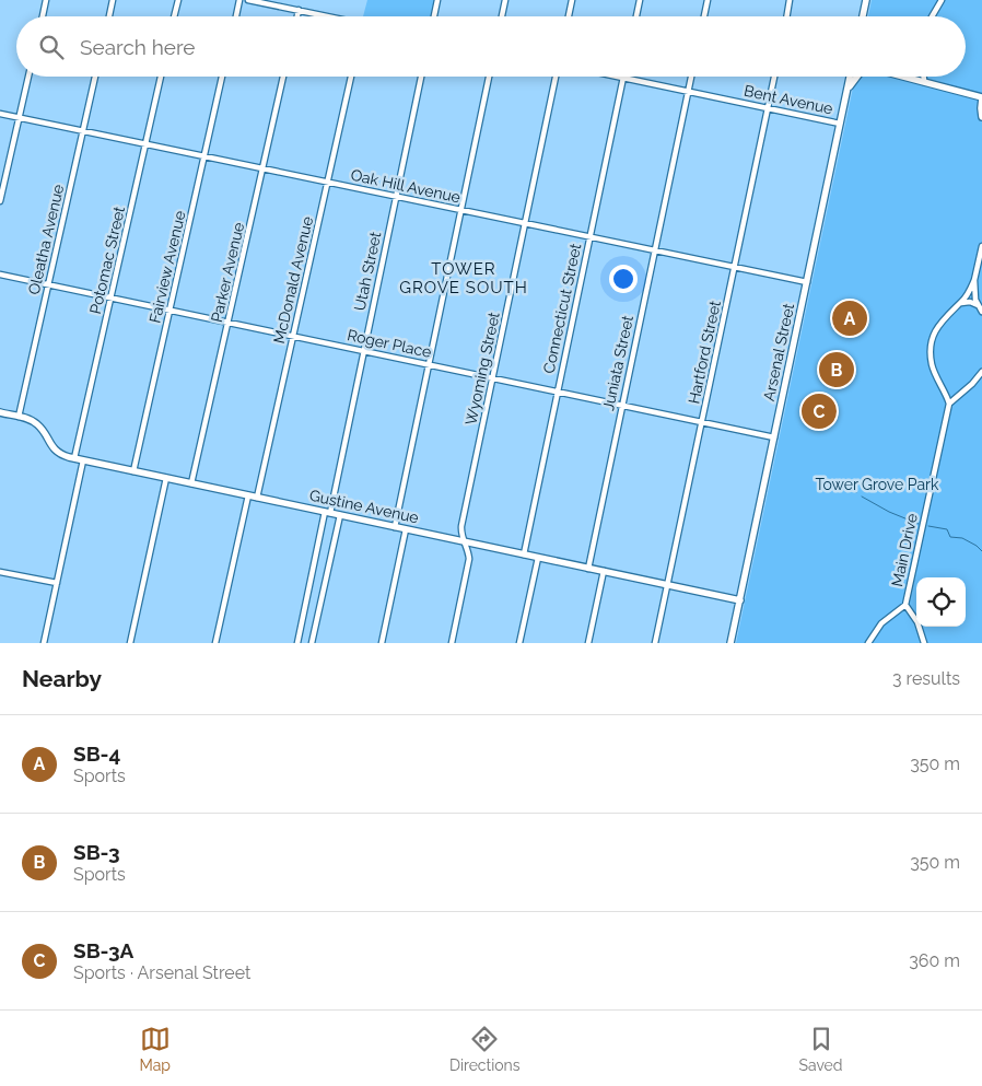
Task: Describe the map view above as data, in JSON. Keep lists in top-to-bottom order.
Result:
{
  "streets": {
    "street": [
      "Bent Avenue",
      "Oak Hill Avenue",
      "Oleatha Avenue",
      "Potomac Street",
      "Fairview Avenue",
      "Utah Street",
      "Parker Avenue",
      "McDonald Avenue",
      "Connecticut Street",
      "Roger Place",
      "Hartford Street",
      "Arsenal Street",
      "Juniata Street",
      "Wyoming Street",
      "Gustine Avenue",
      "Main Drive"
    ]
  },
  "crossings": [
    ["Bent Avenue", "Connecticut Street"],
    ["Bent Avenue", "Hartford Street"],
    ["Bent Avenue", "Arsenal Street"],
    ["Bent Avenue", "Juniata Street"],
    ["Oak Hill Avenue", "Oleatha Avenue"],
    ["Oak Hill Avenue", "Potomac Street"],
    ["Oak Hill Avenue", "Fairview Avenue"],
    ["Oak Hill Avenue", "Utah Street"],
    ["Oak Hill Avenue", "Parker Avenue"],
    ["Oak Hill Avenue", "McDonald Avenue"],
    ["Oak Hill Avenue", "Connecticut Street"],
    ["Oak Hill Avenue", "Hartford Street"],
    ["Oak Hill Avenue", "Arsenal Street"],
    ["Oak Hill Avenue", "Juniata Street"],
    ["Oak Hill Avenue", "Wyoming Street"],
    ["Oleatha Avenue", "Roger Place"],
    ["Oleatha Avenue", "Gustine Avenue"],
    ["Potomac Street", "Roger Place"],
    ["Potomac Street", "Gustine Avenue"],
    ["Fairview Avenue", "Roger Place"],
    ["Fairview Avenue", "Gustine Avenue"],
    ["Utah Street", "Roger Place"],
    ["Utah Street", "Gustine Avenue"],
    ["Parker Avenue", "Roger Place"],
    ["Parker Avenue", "Gustine Avenue"],
    ["McDonald Avenue", "Roger Place"],
    ["McDonald Avenue", "Gustine Avenue"],
    ["Connecticut Street", "Roger Place"],
    ["Connecticut Street", "Gustine Avenue"],
    ["Roger Place", "Hartford Street"],
    ["Roger Place", "Arsenal Street"],
    ["Roger Place", "Juniata Street"],
    ["Roger Place", "Wyoming Street"],
    ["Hartford Street", "Gustine Avenue"],
    ["Arsenal Street", "Gustine Avenue"],
    ["Juniata Street", "Gustine Avenue"],
    ["Wyoming Street", "Gustine Avenue"]
  ],
  "districts": ["TOWER GROVE SOUTH"],
  "parks": ["Tower Grove Park"],
  "page": {
    "search": "Search here",
    "pins": ["A", "B", "C"],
    "heading": ["Nearby", "3 results"],
    "list": [
      {
        "mark": "A",
        "name": "SB-4",
        "note": "Sports",
        "value": "350 m"
      },
      {
        "mark": "B",
        "name": "SB-3",
        "note": "Sports",
        "value": "350 m"
      },
      {
        "mark": "C",
        "name": "SB-3A",
        "note": "Sports · Arsenal Street",
        "value": "360 m"
      }
    ],
    "nav": ["Map", "Directions", "Saved"]
  }
}
